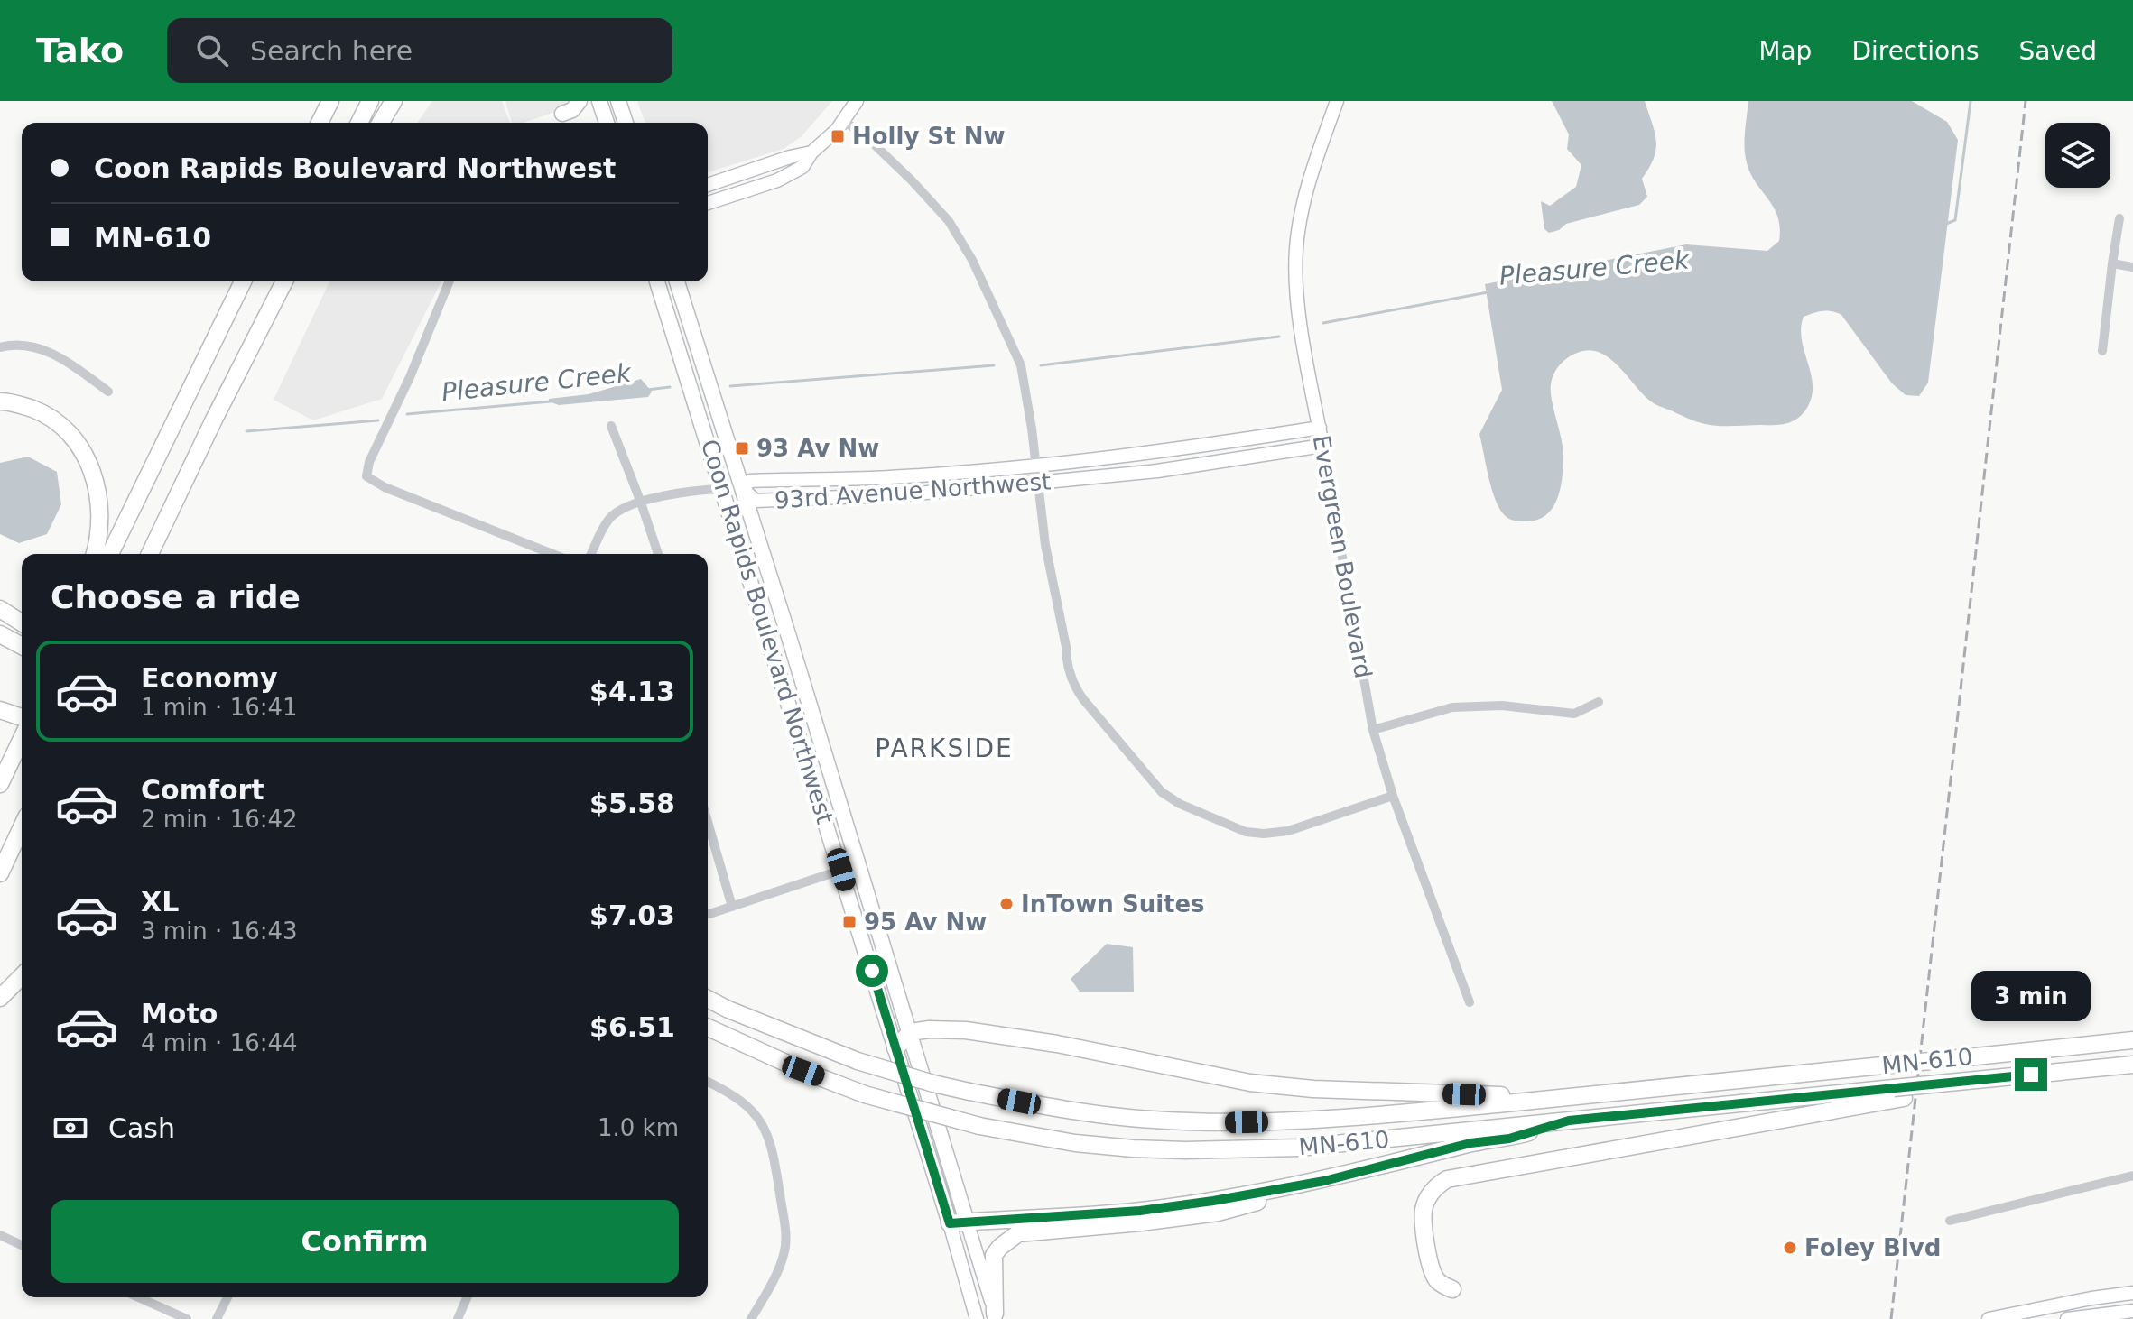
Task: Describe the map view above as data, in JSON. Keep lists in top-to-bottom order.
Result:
{
  "streets": {
    "highway": ["MN-610"],
    "main road": ["Coon Rapids Boulevard Northwest"],
    "street": ["93rd Avenue Northwest", "Evergreen Boulevard"]
  },
  "crossings": [
    ["93rd Avenue Northwest", "Evergreen Boulevard"],
    ["93rd Avenue Northwest", "Coon Rapids Boulevard Northwest"]
  ],
  "districts": ["PARKSIDE"],
  "water": ["Pleasure Creek"],
  "places": {
    "transit": ["Holly St Nw", "93 Av Nw", "95 Av Nw"],
    "other": ["InTown Suites", "Foley Blvd"]
  },
  "page": {
    "header": "Tako",
    "search": "Search here",
    "nav": ["Map", "Directions", "Saved"],
    "banner": ["Coon Rapids Boulevard Northwest", "MN-610"],
    "heading": "Choose a ride",
    "list": [
      {
        "name": "Economy",
        "note": "1 min · 16:41",
        "value": "$4.13"
      },
      {
        "name": "Comfort",
        "note": "2 min · 16:42",
        "value": "$5.58"
      },
      {
        "name": "XL",
        "note": "3 min · 16:43",
        "value": "$7.03"
      },
      {
        "name": "Moto",
        "note": "4 min · 16:44",
        "value": "$6.51"
      }
    ],
    "bubble": "3 min",
    "pay": ["Cash", "1.0 km"],
    "buttons": "Confirm"
  }
}
